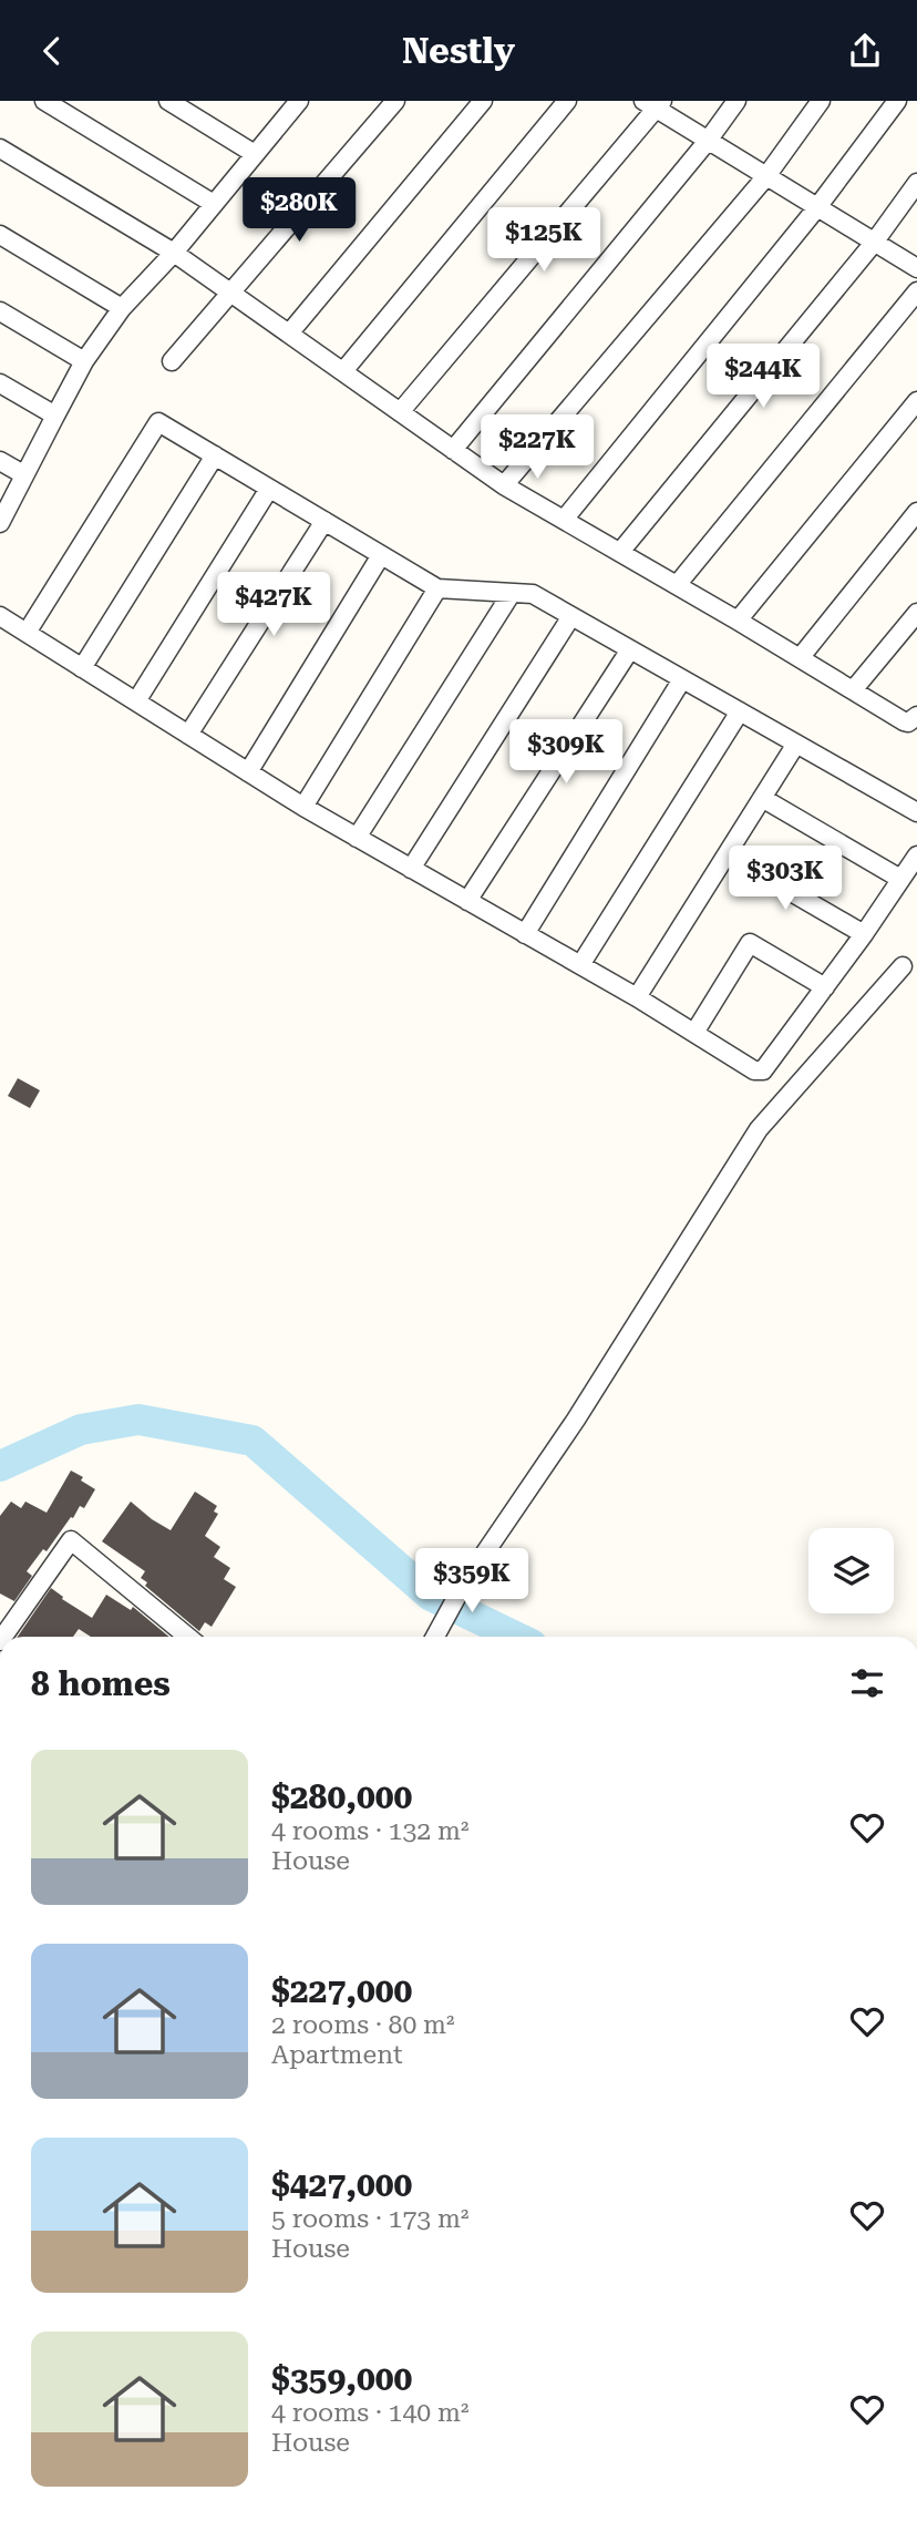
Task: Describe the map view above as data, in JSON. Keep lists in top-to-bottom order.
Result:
{
  "page": {
    "header": "Nestly",
    "price": [
      "$280K",
      "$125K",
      "$244K",
      "$227K",
      "$427K",
      "$309K",
      "$303K",
      "$359K"
    ],
    "heading": "8 homes",
    "list": [
      {
        "name": "$280,000",
        "note": "4 rooms · 132 m² · House"
      },
      {
        "name": "$227,000",
        "note": "2 rooms · 80 m² · Apartment"
      },
      {
        "name": "$427,000",
        "note": "5 rooms · 173 m² · House"
      },
      {
        "name": "$359,000",
        "note": "4 rooms · 140 m² · House"
      }
    ]
  }
}
